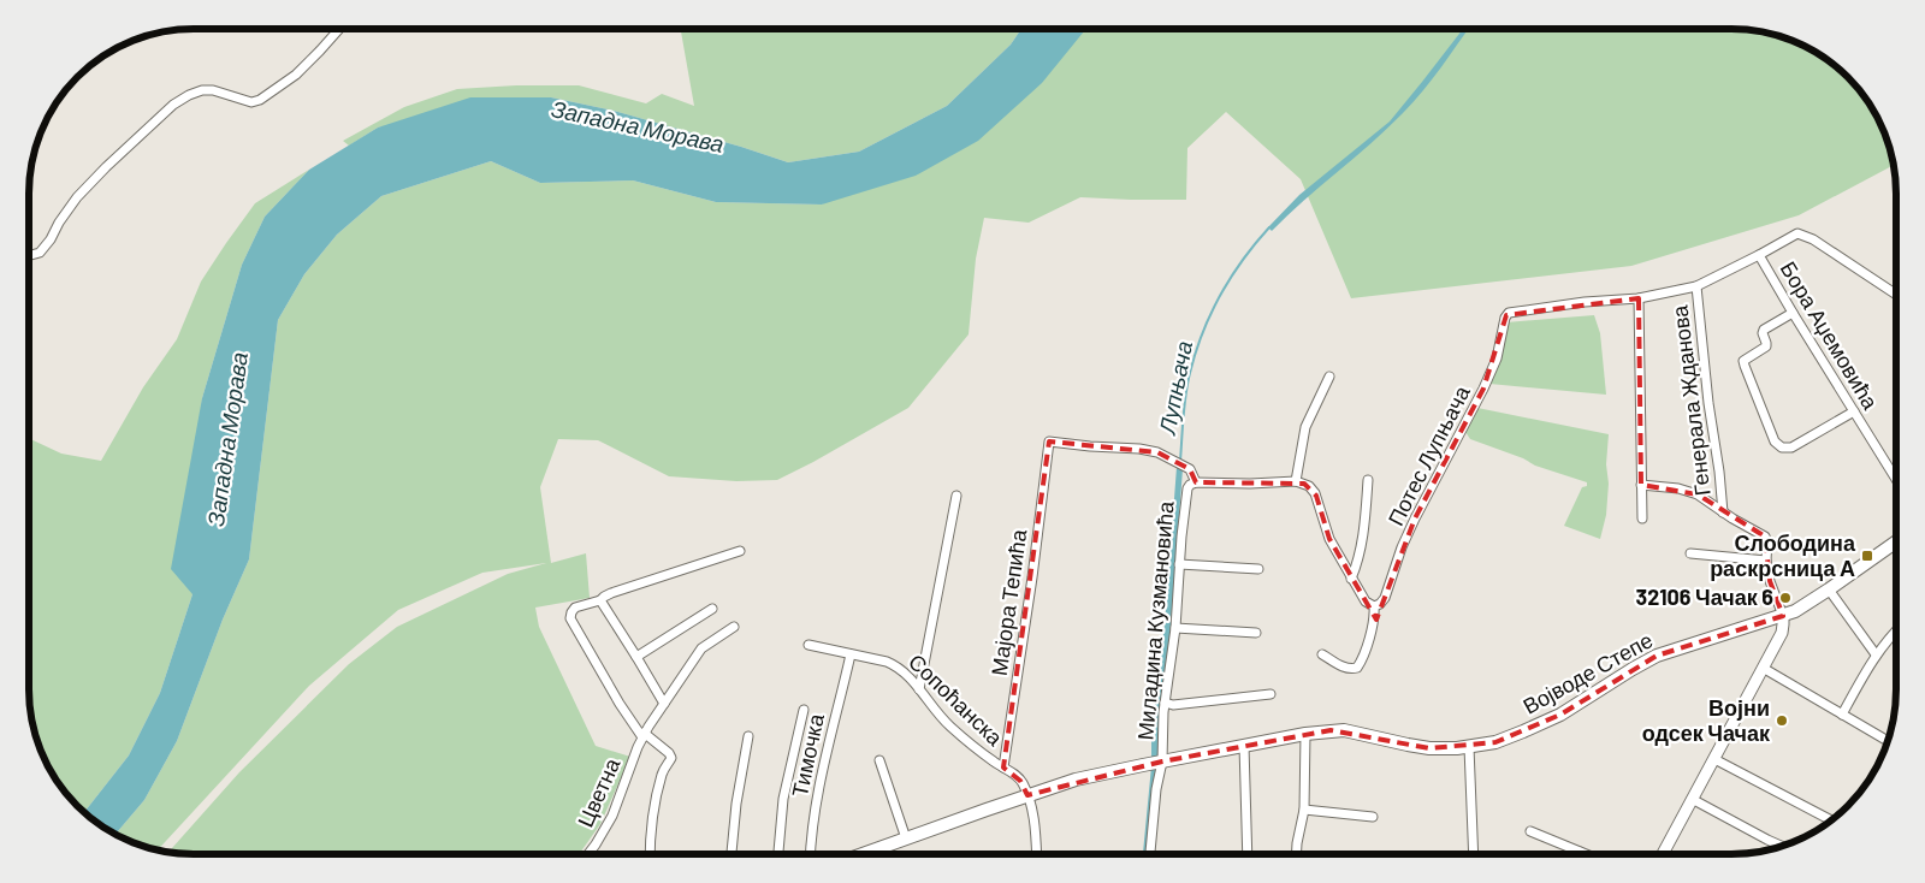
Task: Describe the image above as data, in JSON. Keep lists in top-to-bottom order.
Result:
{
  "streets": {
    "main road": ["Војводе Степе"],
    "street": [
      "Бора Аџемовића",
      "Генерала Жданова",
      "Потес Лупњача",
      "Мајора Тепића",
      "Миладина Кузмановића",
      "Сопоћанска",
      "Тимочка",
      "Цветна"
    ]
  },
  "crossings": [
    ["Мајора Тепића", "Миладина Кузмановића"],
    ["Мајора Тепића", "Сопоћанска"],
    ["Миладина Кузмановића", "Војводе Степе"],
    ["Војводе Степе", "Сопоћанска"],
    ["Сопоћанска", "Тимочка"]
  ],
  "water": ["Западна Морава", "Лупњача"],
  "places": {
    "transit": ["Слободина раскрсница А"],
    "other": ["32106 Чачак 6", "Војни одсек Чачак"]
  }
}
